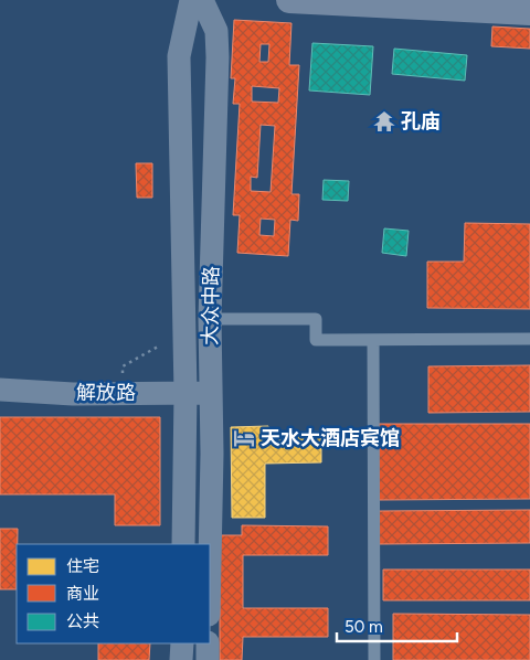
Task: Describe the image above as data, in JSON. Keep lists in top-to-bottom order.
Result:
{
  "streets": {
    "main road": ["大众中路", "解放路"]
  },
  "crossings": [
    ["大众中路", "解放路"]
  ],
  "places": {
    "temple": ["孔庙"],
    "hotel": ["天水大酒店宾馆"]
  },
  "legend": ["住宅", "商业", "公共"],
  "scale_bar": "50 m"
}
